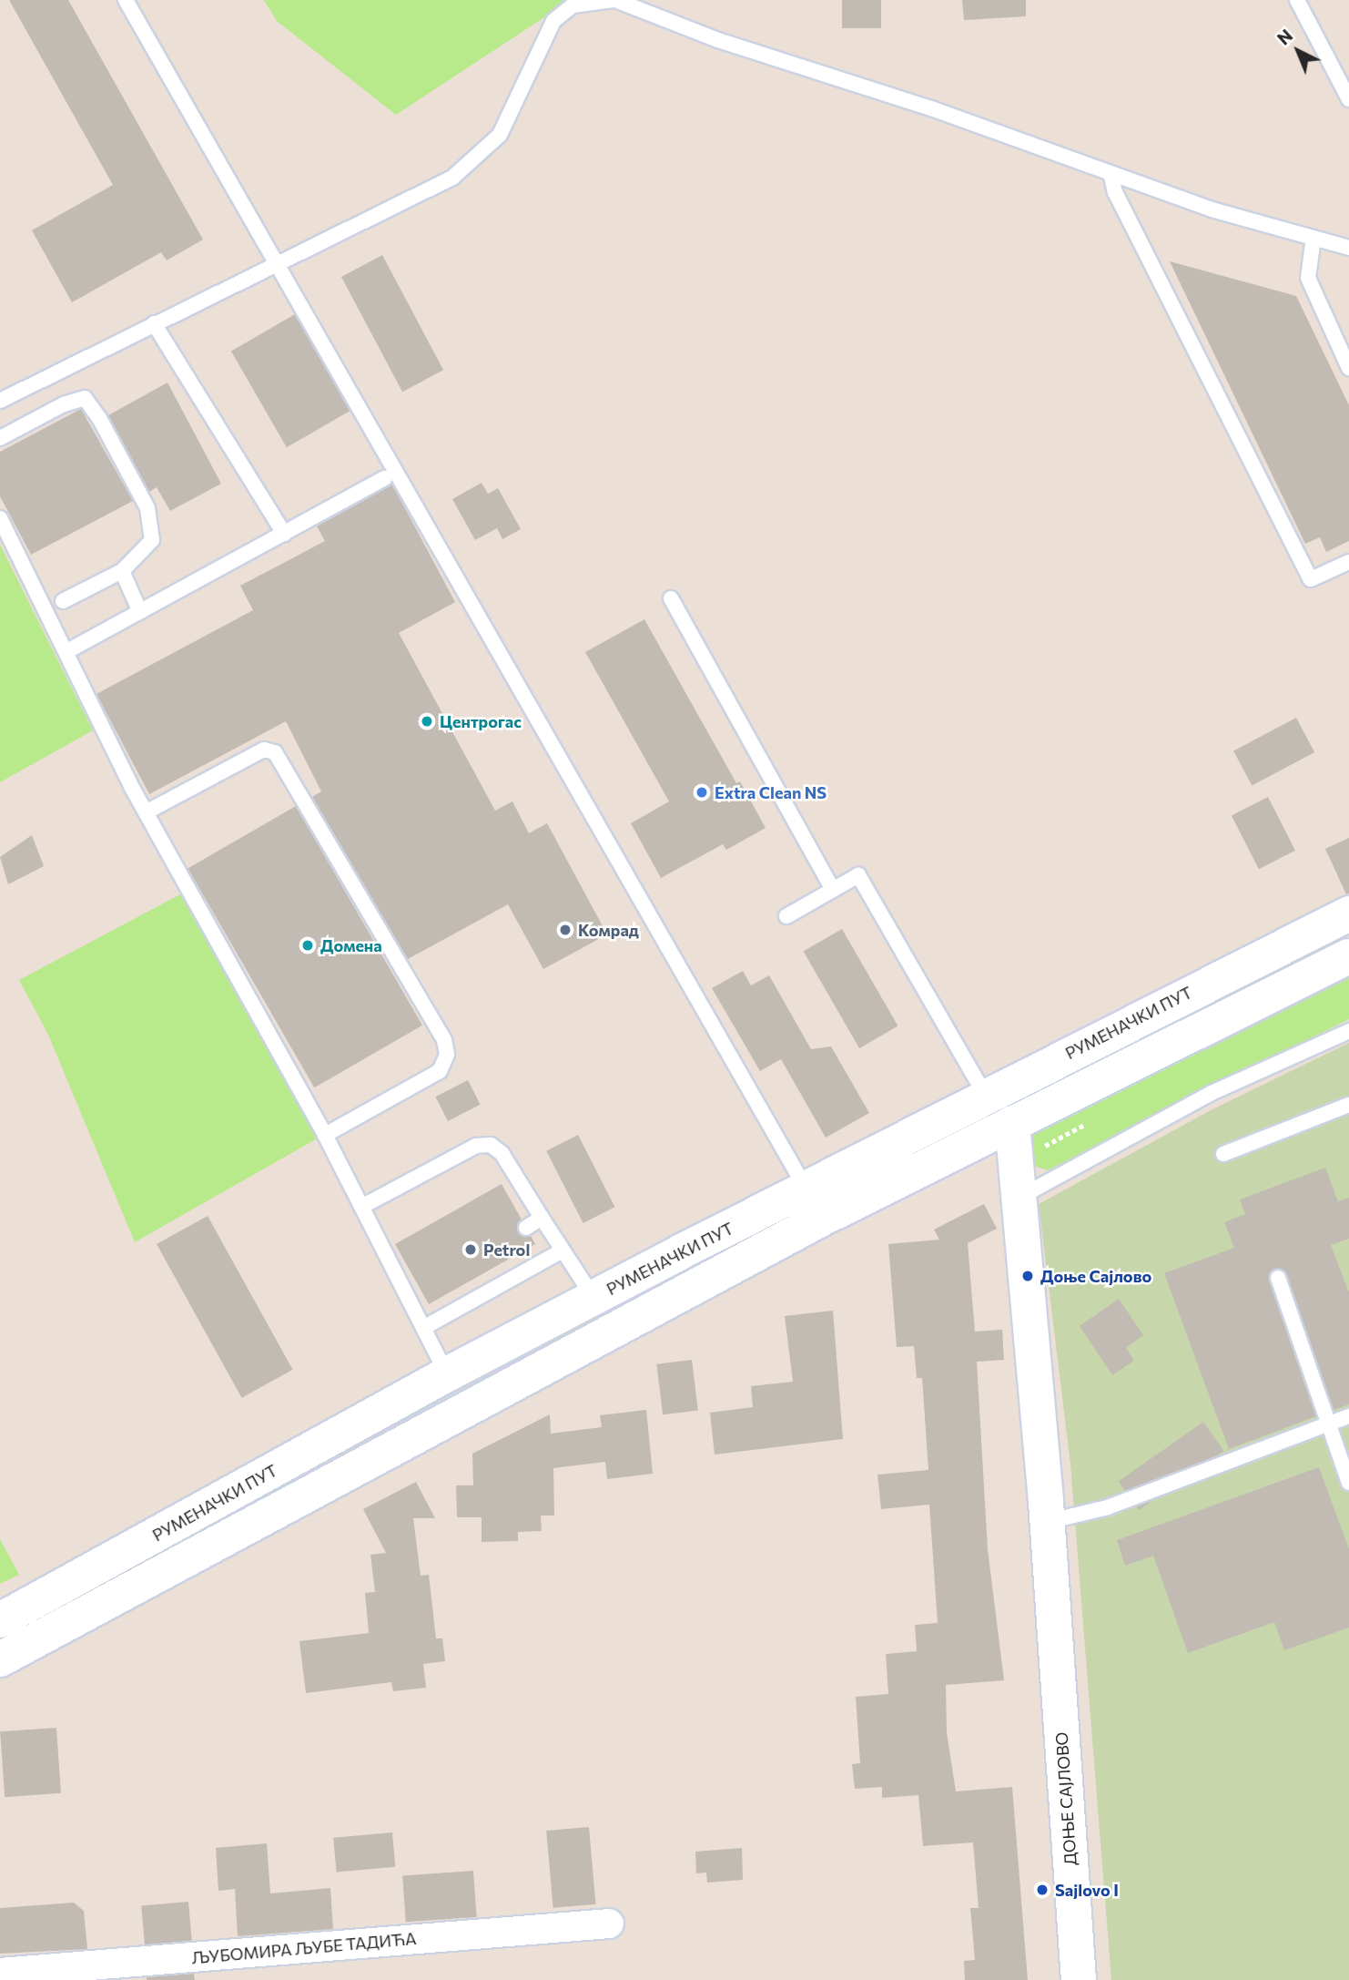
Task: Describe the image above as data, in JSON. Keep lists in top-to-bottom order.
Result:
{
  "streets": {
    "main road": ["РУМЕНАЧКИ ПУТ", "ДОЊЕ САЈЛОВО"],
    "street": ["ЉУБОМИРА ЉУБЕ ТАДИЋА"]
  },
  "places": [
    "Центрогас",
    "Extra Clean NS",
    "Комрад",
    "Домена",
    "Petrol",
    "Доње Сајлово",
    "Sajlovo I"
  ],
  "north": "top left"
}
